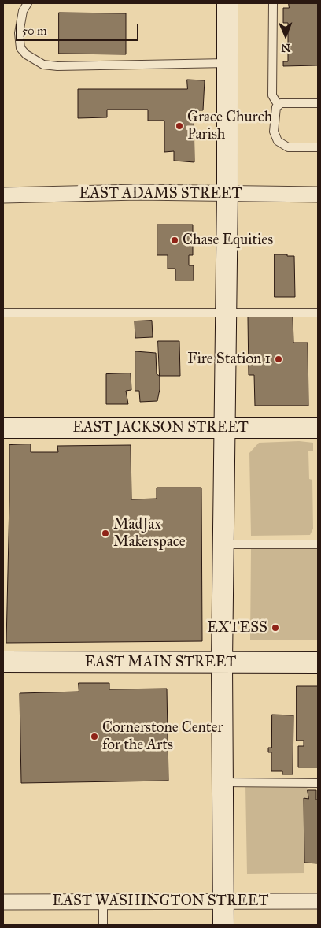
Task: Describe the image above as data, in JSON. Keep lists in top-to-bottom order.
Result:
{
  "streets": {
    "main road": ["EAST JACKSON STREET", "EAST MAIN STREET"],
    "street": ["EAST ADAMS STREET", "EAST WASHINGTON STREET"]
  },
  "places": [
    "Grace Church Parish",
    "Chase Equities",
    "Fire Station 1",
    "MadJax Makerspace",
    "EXTESS",
    "Cornerstone Center for the Arts"
  ],
  "scale_bar": "50 m",
  "north": "bottom"
}
